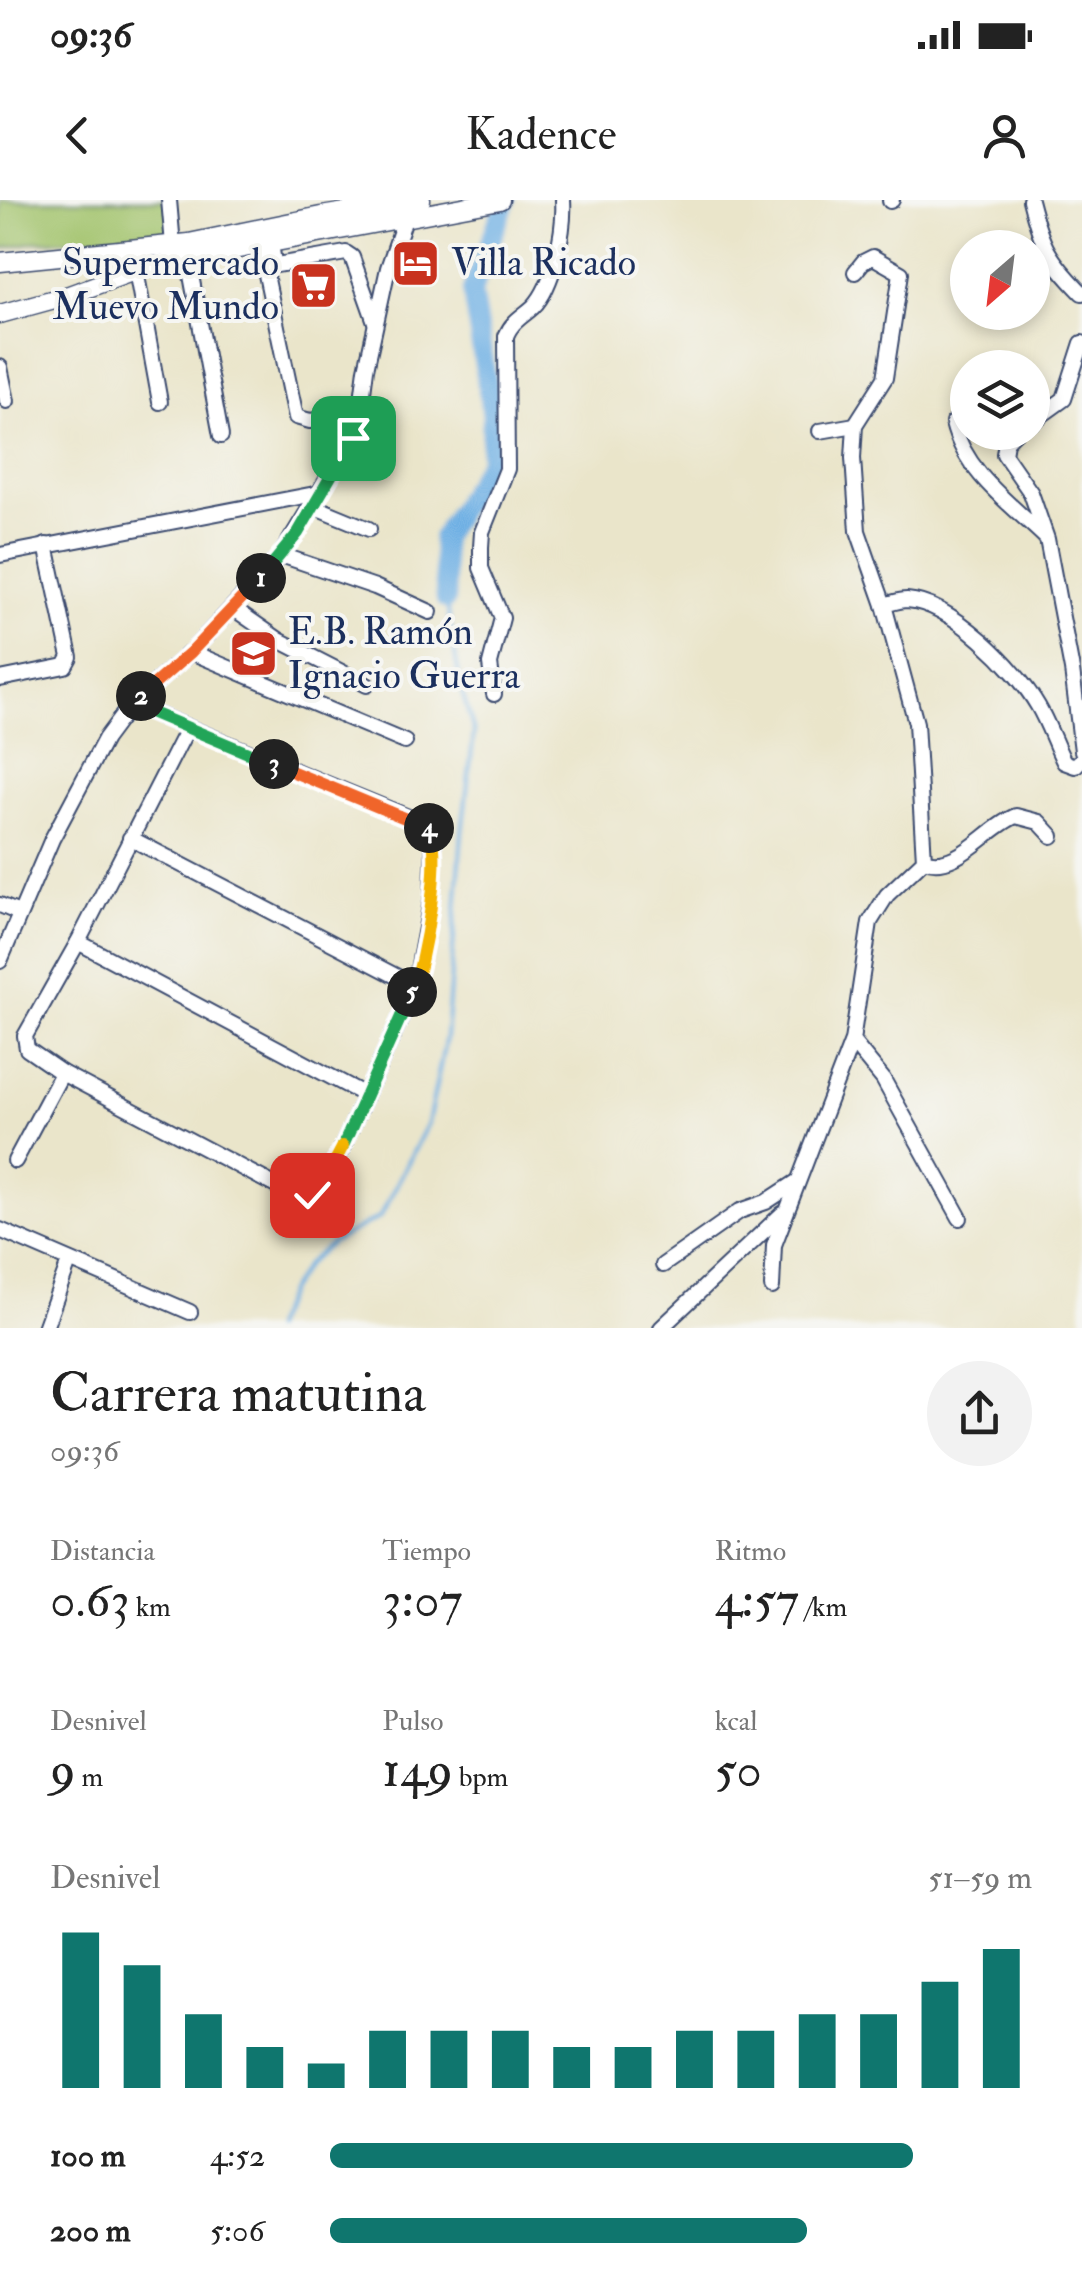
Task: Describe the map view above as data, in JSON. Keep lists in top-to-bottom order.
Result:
{
  "places": {
    "hotel": ["Villa Ricado"],
    "supermarket": ["Supermercado Muevo Mundo"],
    "school or university": ["E.B. Ramón Ignacio Guerra"]
  },
  "north": "bottom left",
  "page": {
    "status": "09:36",
    "header": "Kadence",
    "pins": [
      "1",
      "2",
      "3",
      "4",
      "5"
    ],
    "heading": ["Carrera matutina", "09:36"],
    "stats": [
      ["Distancia", "0.63 km"],
      ["Tiempo", "3:07"],
      ["Ritmo", "4:57 /km"],
      ["Desnivel", "9 m"],
      ["Pulso", "149 bpm"],
      ["kcal", "50"]
    ],
    "chart": ["Desnivel", "51–59 m"],
    "list": [
      {
        "name": "100 m",
        "note": "4:52"
      },
      {
        "name": "200 m",
        "note": "5:06"
      }
    ]
  }
}
